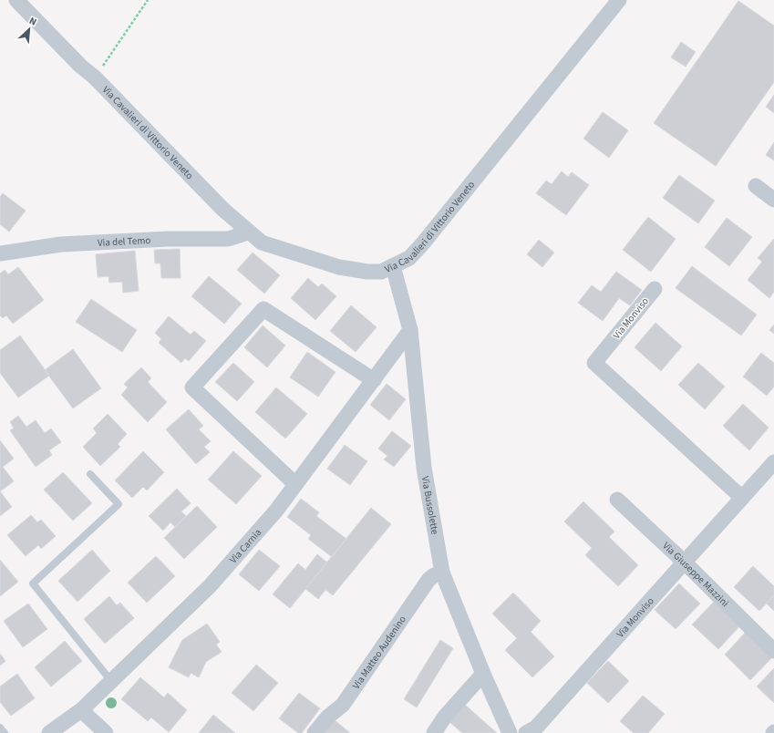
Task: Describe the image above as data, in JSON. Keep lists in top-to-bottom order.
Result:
{
  "streets": {
    "street": [
      "Via Cavalieri di Vittorio Veneto",
      "Via del Temo",
      "Via Monviso",
      "Via Bussolette",
      "Via Carnia",
      "Via Giuseppe Mazzini",
      "Via Matteo Audenino"
    ]
  },
  "crossings": [
    ["Via Cavalieri di Vittorio Veneto", "Via del Temo"],
    ["Via Cavalieri di Vittorio Veneto", "Via Bussolette"],
    ["Via Monviso", "Via Giuseppe Mazzini"],
    ["Via Bussolette", "Via Carnia"],
    ["Via Bussolette", "Via Matteo Audenino"]
  ],
  "north": "top right"
}
